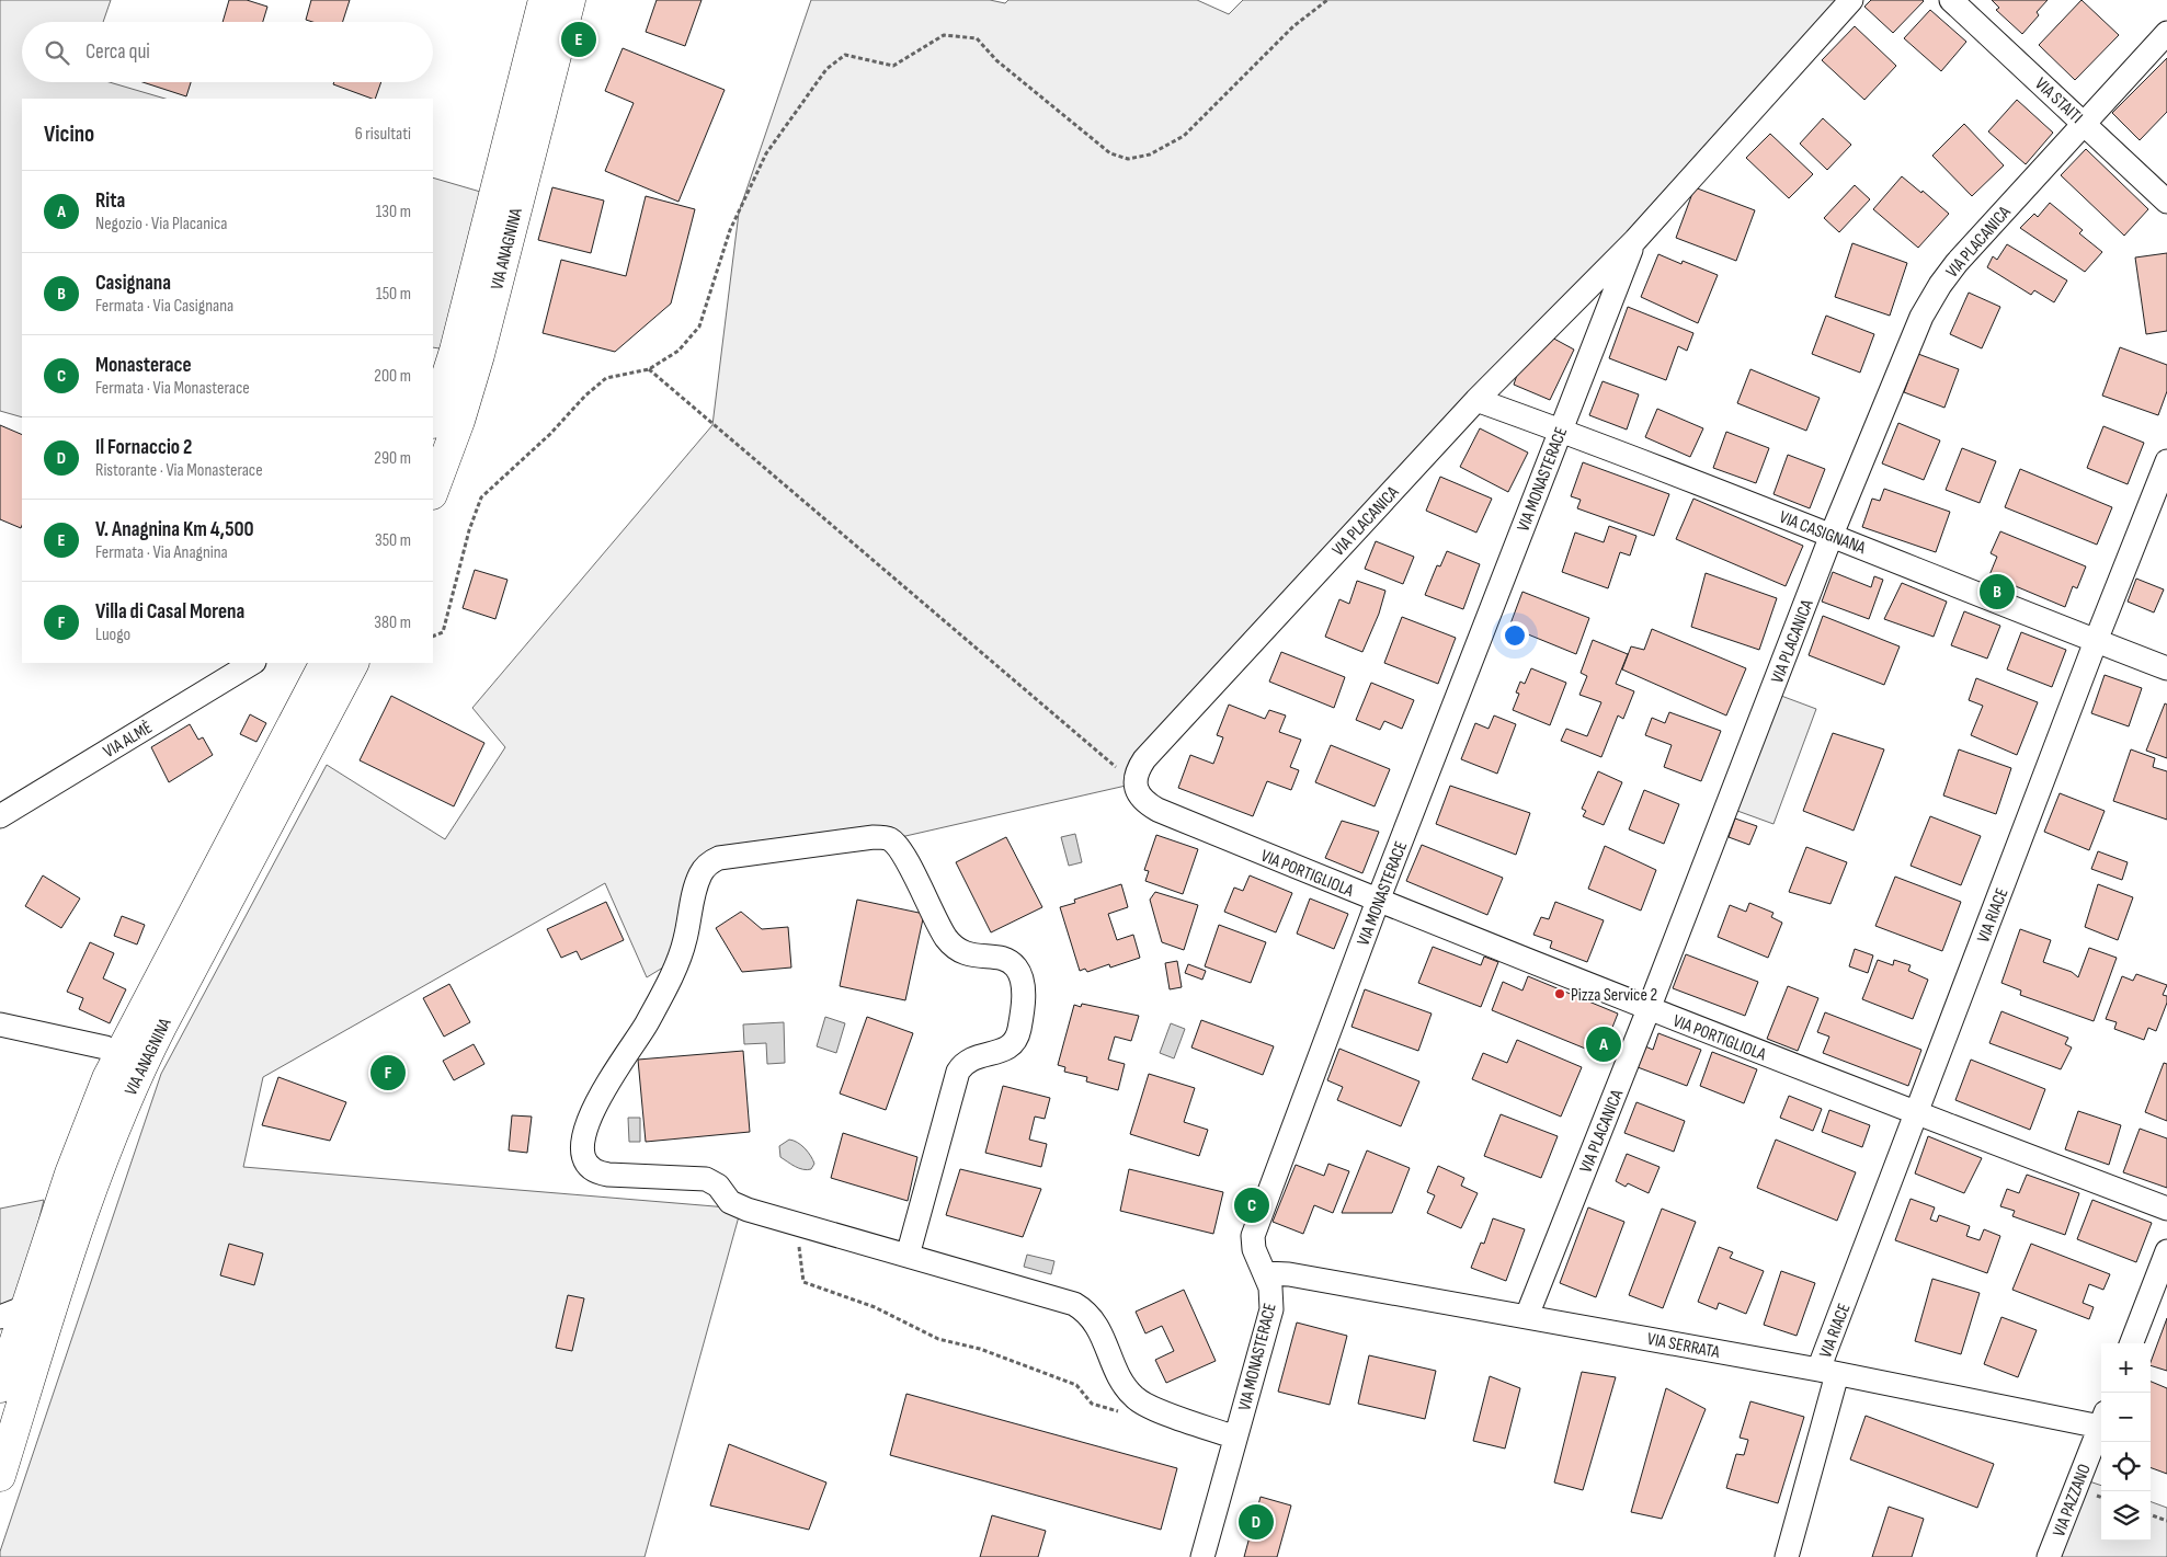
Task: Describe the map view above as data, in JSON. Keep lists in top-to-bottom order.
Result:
{
  "streets": {
    "main road": ["VIA ANAGNINA"],
    "street": [
      "VIA STAITI",
      "VIA PLACANICA",
      "VIA MONASTERACE",
      "VIA CASIGNANA",
      "VIA ALMÈ",
      "VIA PORTIGLIOLA",
      "VIA RIACE",
      "VIA SERRATA",
      "VIA PAZZANO"
    ]
  },
  "crossings": [
    ["VIA STAITI", "VIA PLACANICA"],
    ["VIA PLACANICA", "VIA MONASTERACE"],
    ["VIA PLACANICA", "VIA CASIGNANA"],
    ["VIA PLACANICA", "VIA PORTIGLIOLA"],
    ["VIA PLACANICA", "VIA SERRATA"],
    ["VIA MONASTERACE", "VIA CASIGNANA"],
    ["VIA MONASTERACE", "VIA PORTIGLIOLA"],
    ["VIA MONASTERACE", "VIA SERRATA"],
    ["VIA CASIGNANA", "VIA RIACE"],
    ["VIA PORTIGLIOLA", "VIA RIACE"],
    ["VIA RIACE", "VIA SERRATA"]
  ],
  "places": ["Pizza Service 2"],
  "page": {
    "pins": [
      "E",
      "B",
      "A",
      "F",
      "C",
      "D"
    ],
    "search": "Cerca qui",
    "heading": ["Vicino", "6 risultati"],
    "list": [
      {
        "mark": "A",
        "name": "Rita",
        "note": "Negozio · Via Placanica",
        "value": "130 m"
      },
      {
        "mark": "B",
        "name": "Casignana",
        "note": "Fermata · Via Casignana",
        "value": "150 m"
      },
      {
        "mark": "C",
        "name": "Monasterace",
        "note": "Fermata · Via Monasterace",
        "value": "200 m"
      },
      {
        "mark": "D",
        "name": "Il Fornaccio 2",
        "note": "Ristorante · Via Monasterace",
        "value": "290 m"
      },
      {
        "mark": "E",
        "name": "V. Anagnina Km 4,500",
        "note": "Fermata · Via Anagnina",
        "value": "350 m"
      },
      {
        "mark": "F",
        "name": "Villa di Casal Morena",
        "note": "Luogo",
        "value": "380 m"
      }
    ],
    "map_buttons": ["+", "−"]
  }
}
